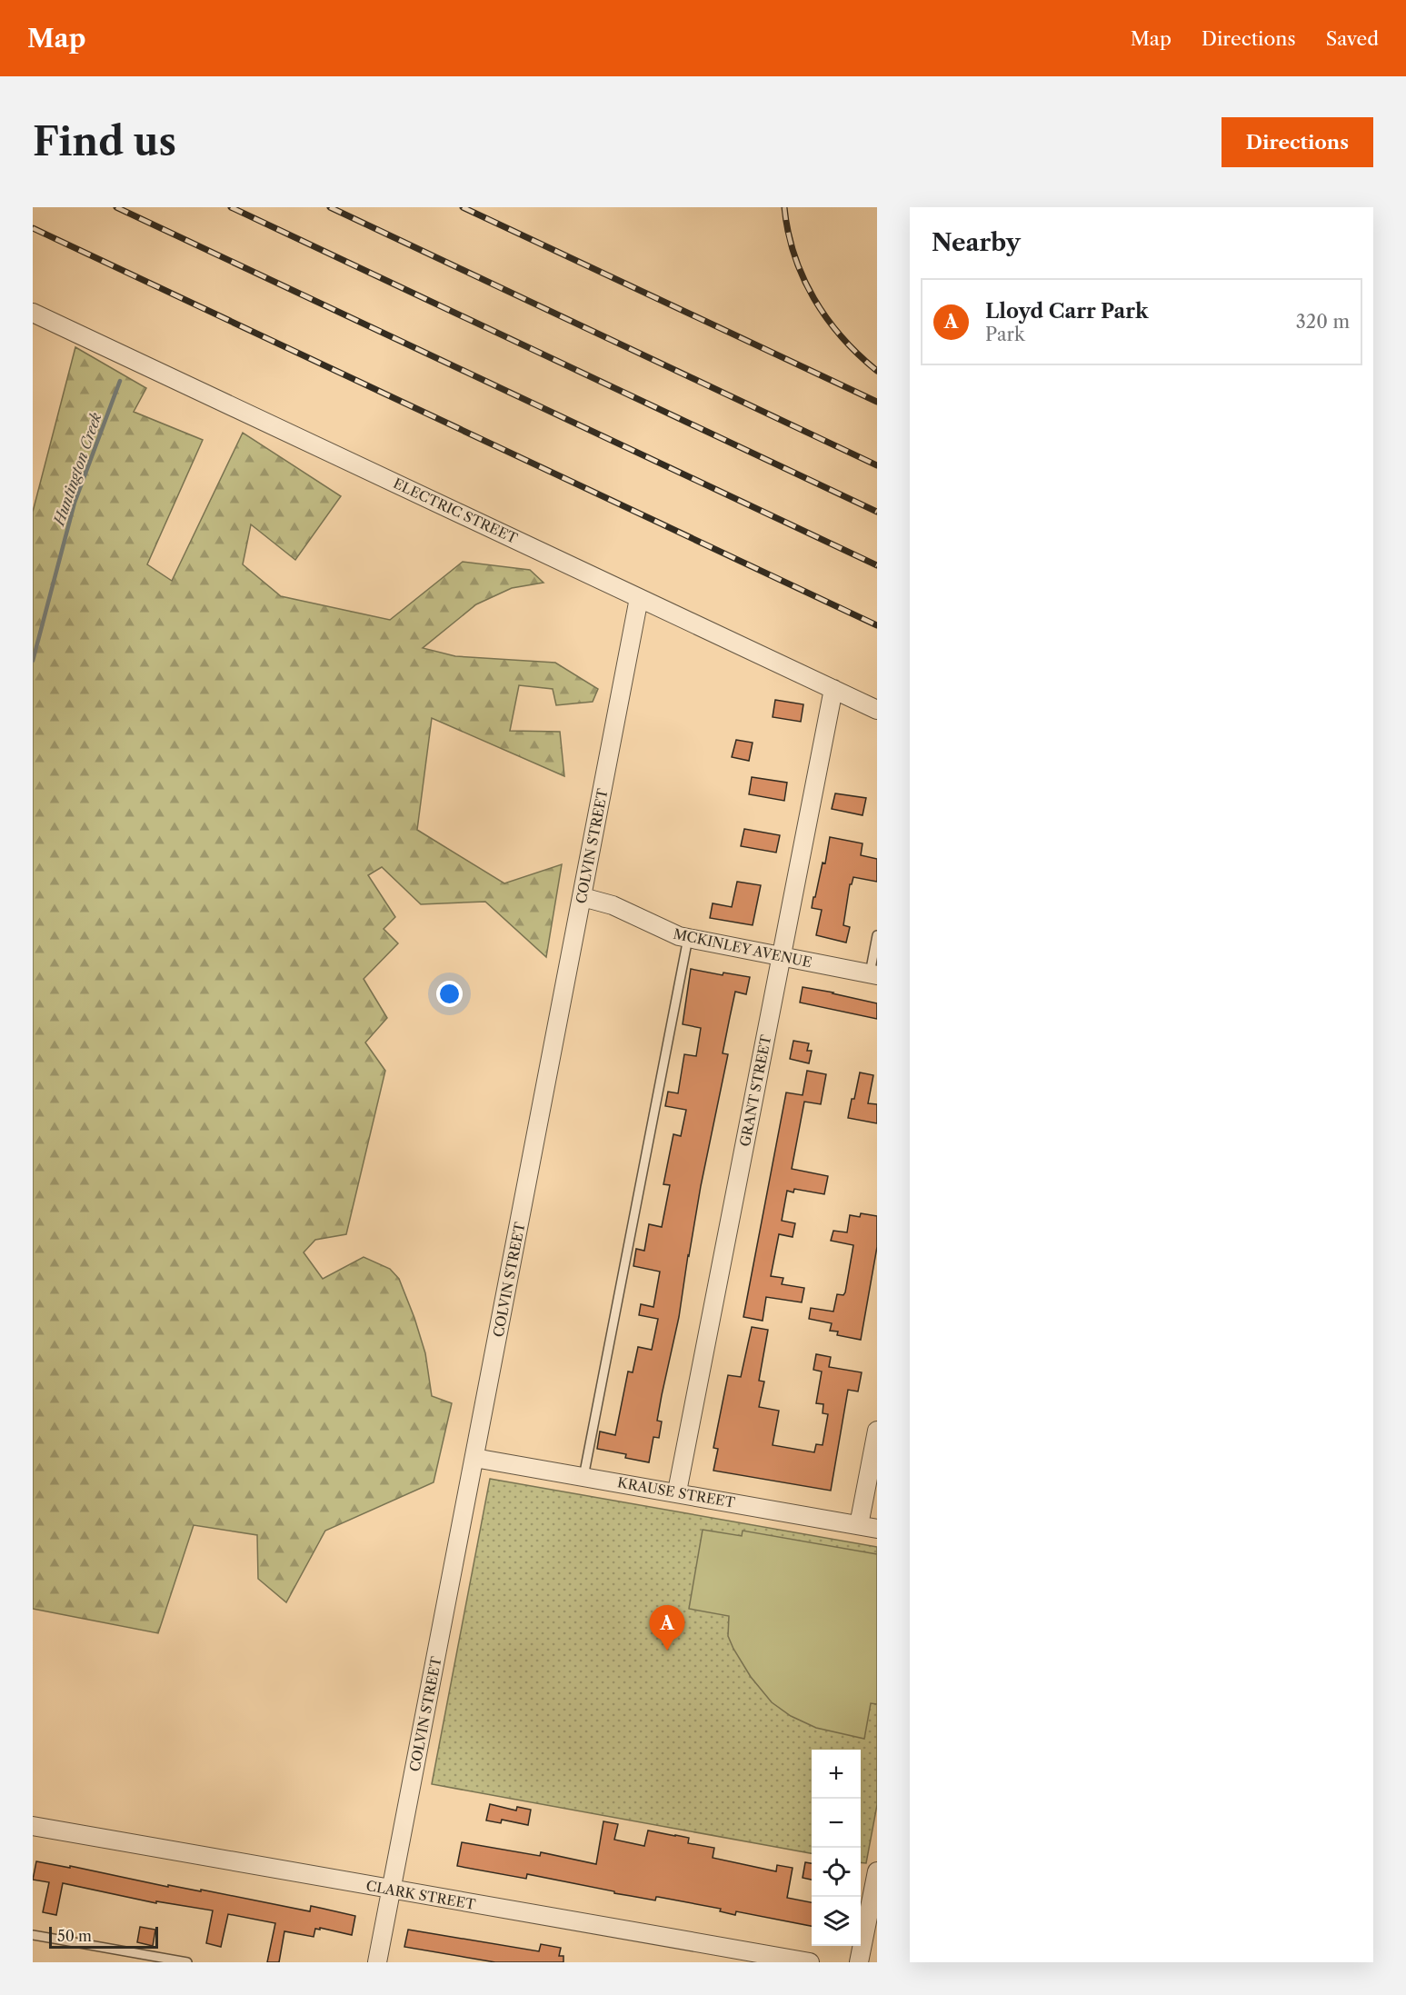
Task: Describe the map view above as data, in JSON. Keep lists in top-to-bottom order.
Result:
{
  "streets": {
    "street": [
      "ELECTRIC STREET",
      "COLVIN STREET",
      "MCKINLEY AVENUE",
      "GRANT STREET",
      "KRAUSE STREET",
      "CLARK STREET"
    ]
  },
  "crossings": [
    ["ELECTRIC STREET", "COLVIN STREET"],
    ["ELECTRIC STREET", "GRANT STREET"],
    ["COLVIN STREET", "MCKINLEY AVENUE"],
    ["COLVIN STREET", "KRAUSE STREET"],
    ["COLVIN STREET", "CLARK STREET"],
    ["MCKINLEY AVENUE", "GRANT STREET"],
    ["GRANT STREET", "KRAUSE STREET"]
  ],
  "water": ["Huntington Creek"],
  "scale_bar": "50 m",
  "page": {
    "header": "Map",
    "nav": ["Map", "Directions", "Saved"],
    "buttons": "Directions",
    "title": "Find us",
    "heading": "Nearby",
    "list": [
      {
        "mark": "A",
        "name": "Lloyd Carr Park",
        "note": "Park",
        "value": "320 m"
      }
    ],
    "pins": "A",
    "map_buttons": ["+", "−"],
    "scale": "50 m"
  }
}
